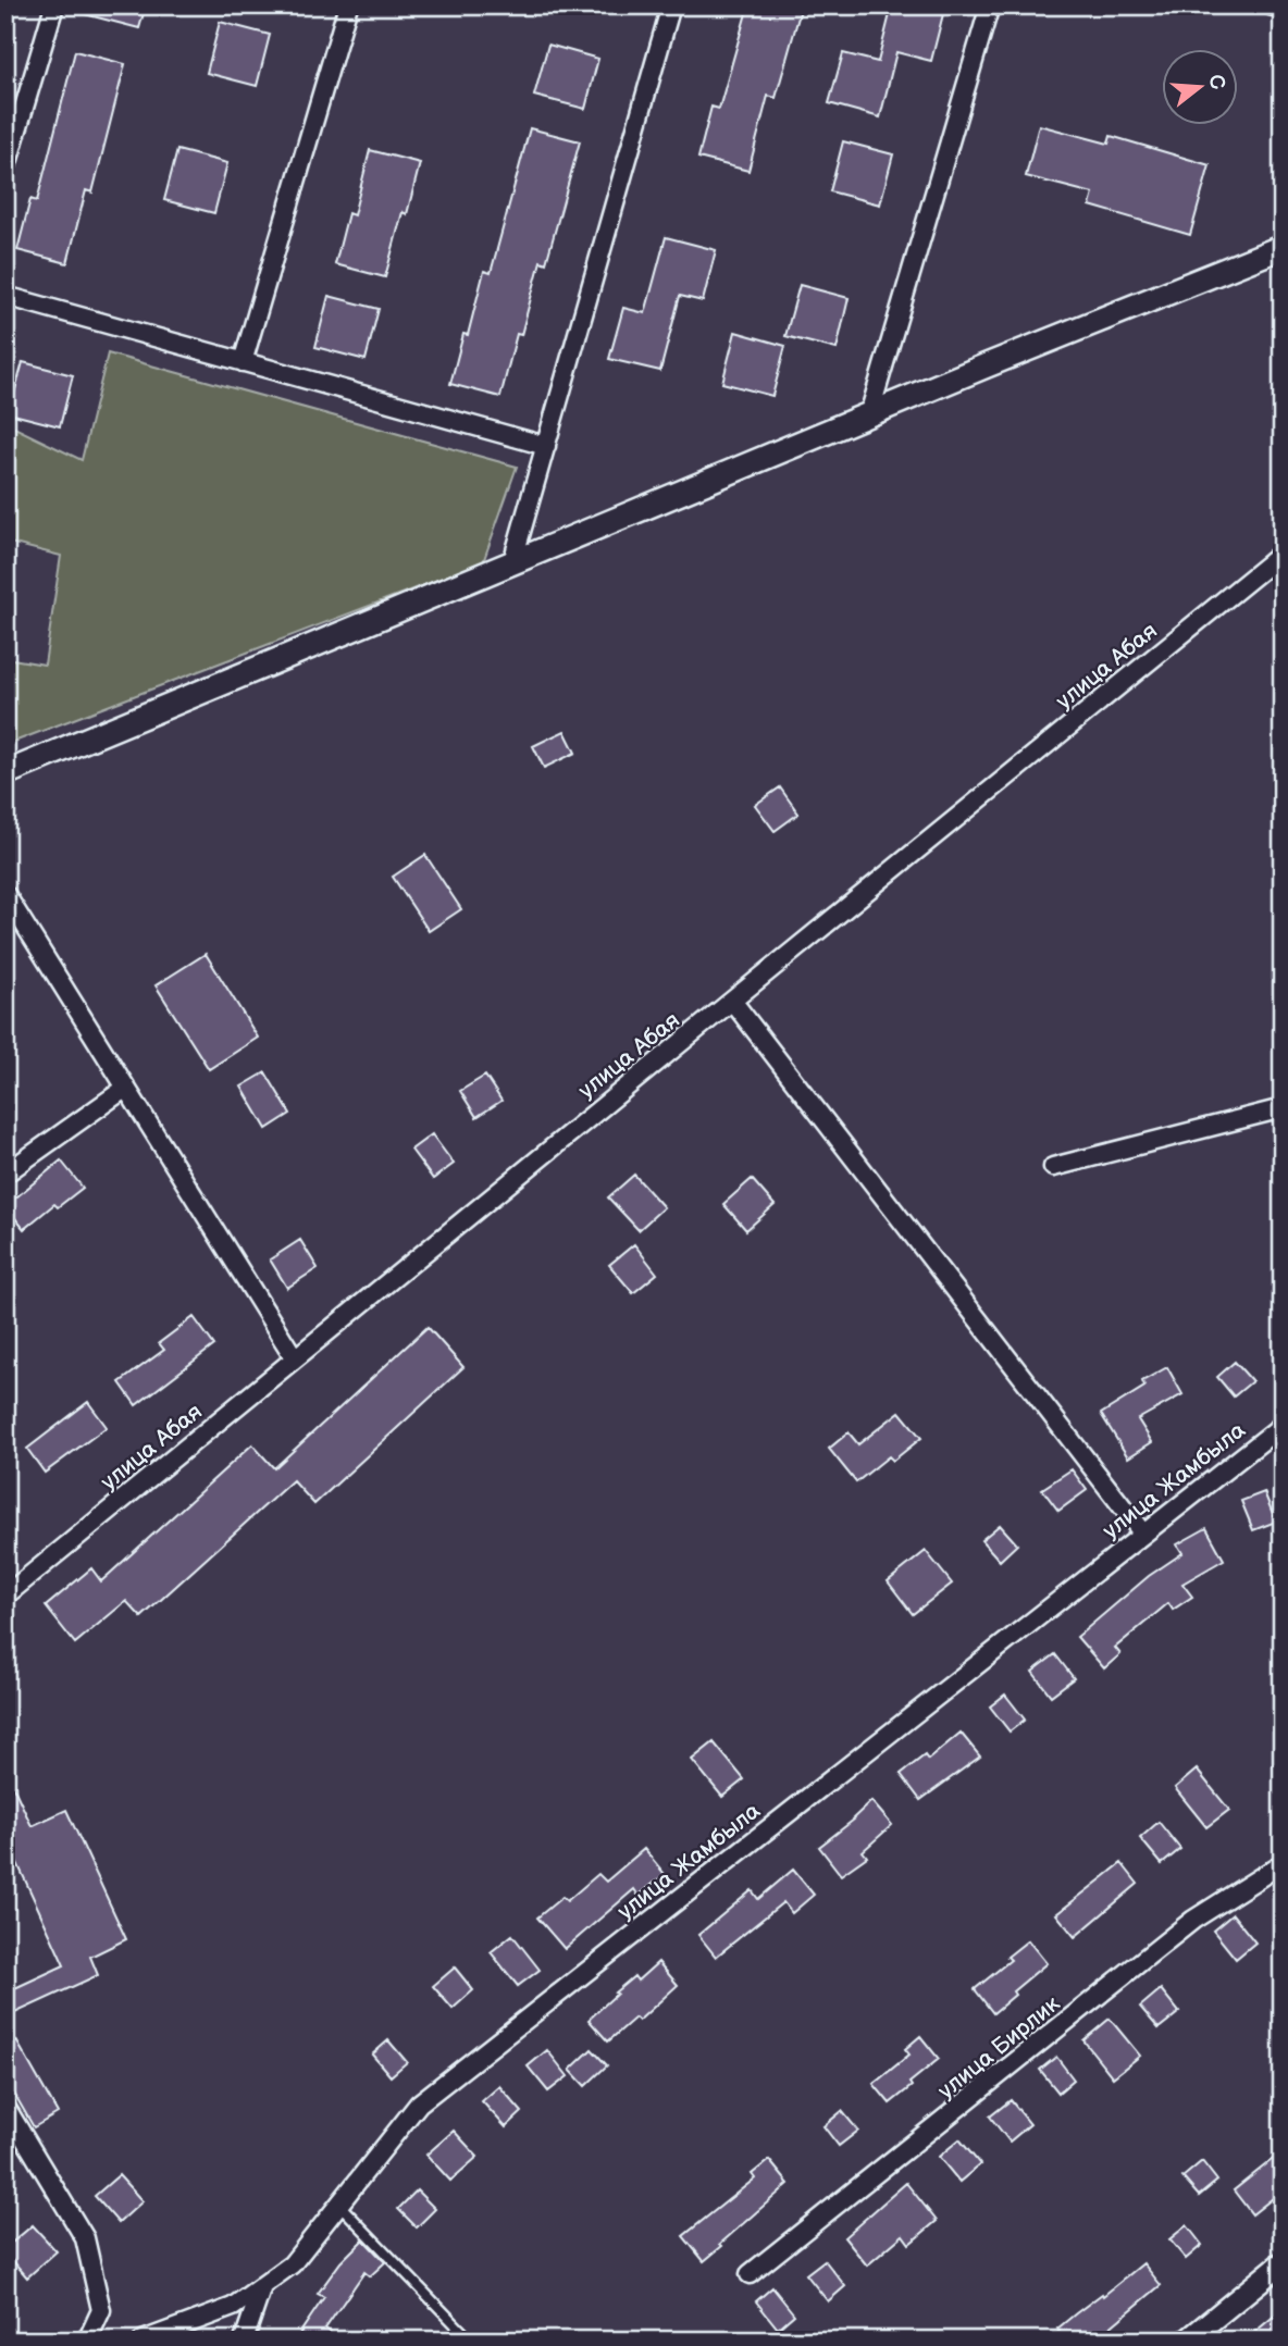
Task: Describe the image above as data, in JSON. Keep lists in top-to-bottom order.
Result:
{
  "streets": {
    "street": ["улица Абая", "улица Жамбыла", "улица Бирлик"]
  },
  "north": "right"
}
